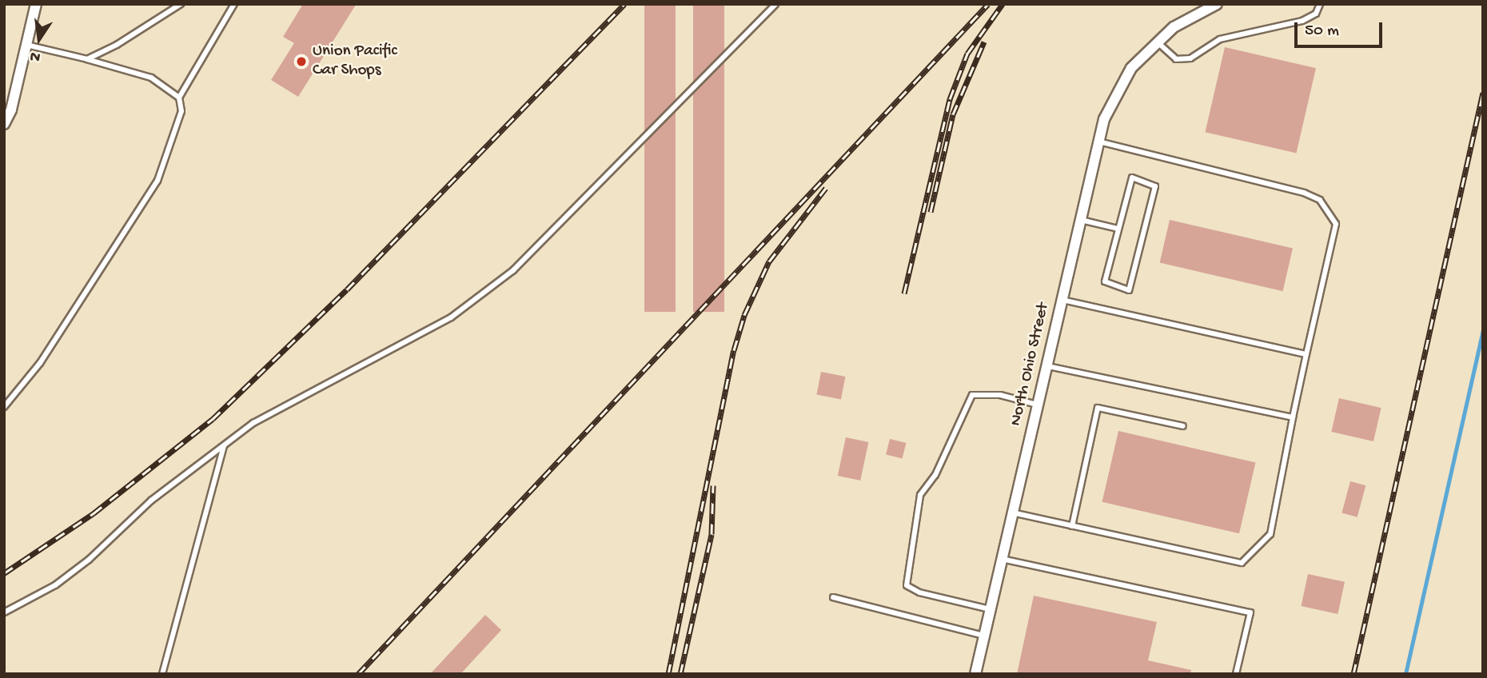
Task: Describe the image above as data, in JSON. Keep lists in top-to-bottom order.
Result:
{
  "streets": {
    "street": ["North Ohio Street"]
  },
  "places": ["Union Pacific Car Shops"],
  "scale_bar": "50 m",
  "north": "bottom"
}
